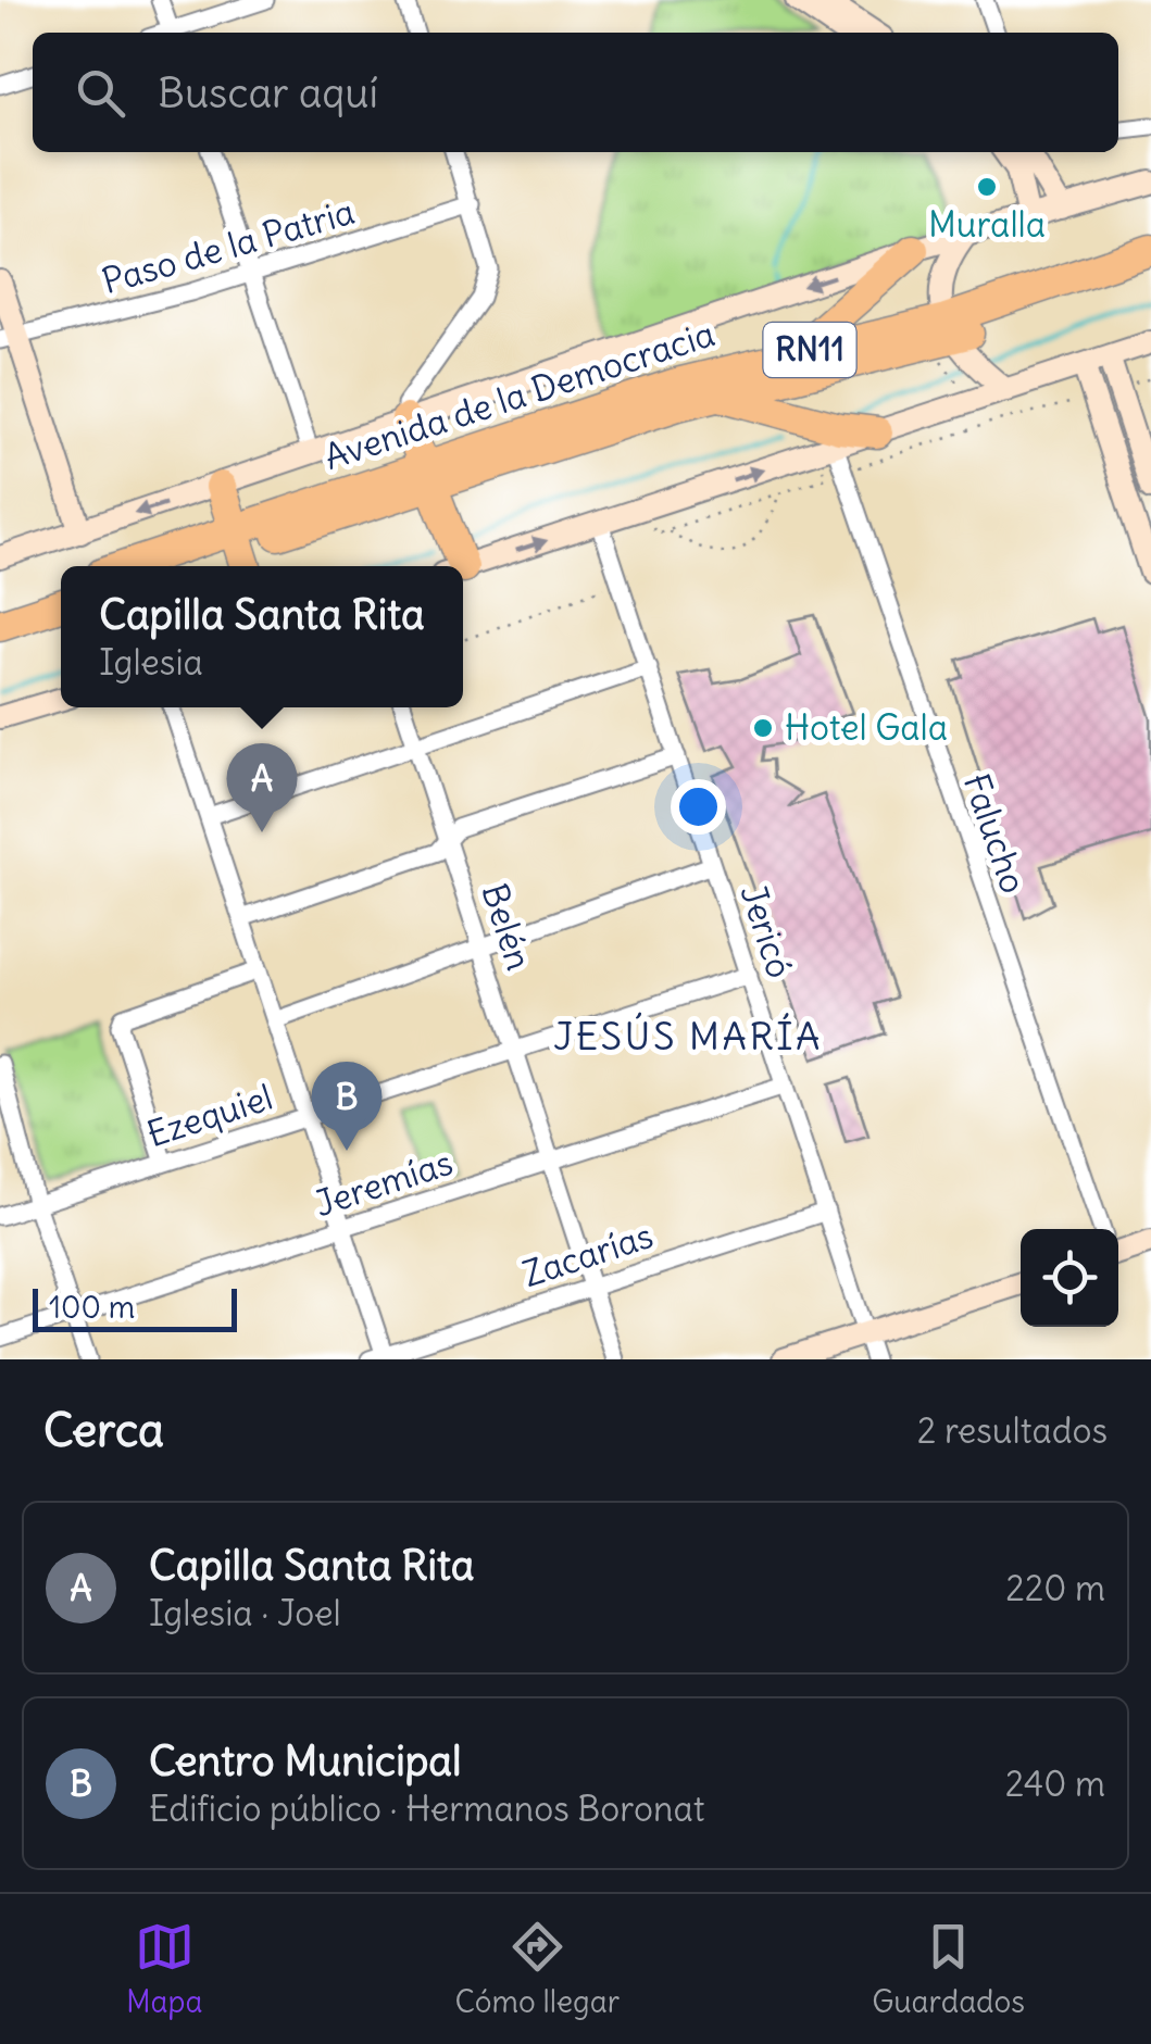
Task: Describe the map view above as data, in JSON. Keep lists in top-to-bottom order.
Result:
{
  "streets": {
    "highway": ["RN11", "Avenida de la Democracia"],
    "street": [
      "Paso de la Patria",
      "Falucho",
      "Belén",
      "Jericó",
      "Ezequiel",
      "Jeremías",
      "Zacarías"
    ]
  },
  "crossings": [
    ["Belén", "Ezequiel"],
    ["Belén", "Jeremías"],
    ["Belén", "Zacarías"],
    ["Jericó", "Ezequiel"],
    ["Jericó", "Jeremías"],
    ["Jericó", "Zacarías"]
  ],
  "districts": ["JESÚS MARÍA"],
  "places": ["Muralla", "Hotel Gala"],
  "scale_bar": "100 m",
  "page": {
    "search": "Buscar aquí",
    "popup": ["Capilla Santa Rita", "Iglesia"],
    "pins": ["A", "B"],
    "scale": "100 m",
    "heading": ["Cerca", "2 resultados"],
    "list": [
      {
        "mark": "A",
        "name": "Capilla Santa Rita",
        "note": "Iglesia · Joel",
        "value": "220 m"
      },
      {
        "mark": "B",
        "name": "Centro Municipal",
        "note": "Edificio público · Hermanos Boronat",
        "value": "240 m"
      }
    ],
    "nav": ["Mapa", "Cómo llegar", "Guardados"]
  }
}
